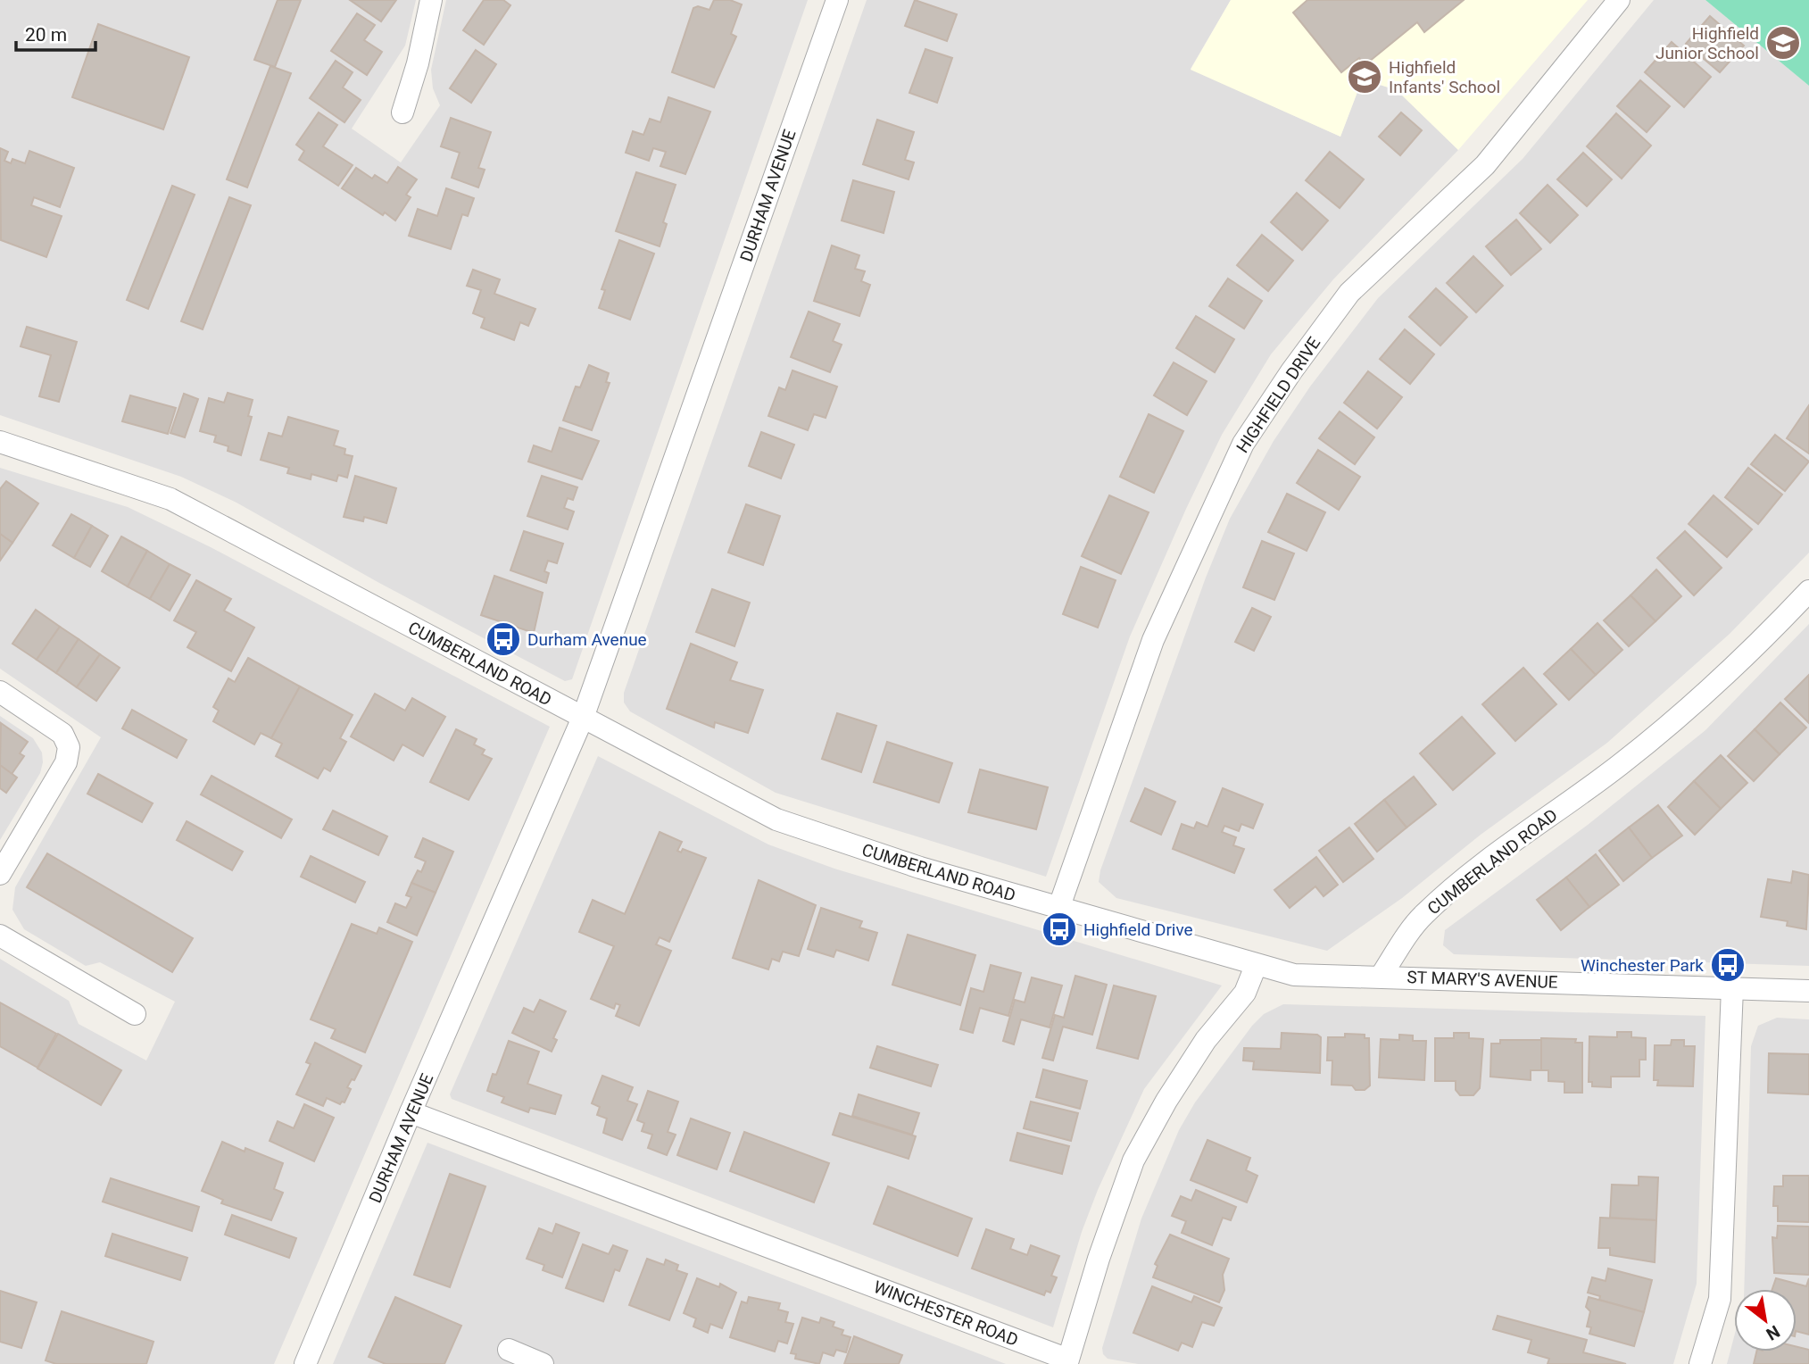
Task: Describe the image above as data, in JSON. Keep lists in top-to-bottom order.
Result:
{
  "streets": {
    "street": [
      "DURHAM AVENUE",
      "HIGHFIELD DRIVE",
      "CUMBERLAND ROAD",
      "ST MARY'S AVENUE",
      "WINCHESTER ROAD"
    ]
  },
  "crossings": [
    ["DURHAM AVENUE", "CUMBERLAND ROAD"],
    ["DURHAM AVENUE", "WINCHESTER ROAD"],
    ["HIGHFIELD DRIVE", "CUMBERLAND ROAD"],
    ["CUMBERLAND ROAD", "ST MARY'S AVENUE"],
    ["CUMBERLAND ROAD", "WINCHESTER ROAD"]
  ],
  "places": {
    "school or university": ["Highfield Junior School", "Highfield Infants' School"],
    "bus stop": ["Durham Avenue", "Highfield Drive", "Winchester Park"]
  },
  "scale_bar": "20 m",
  "north": "bottom right"
}
